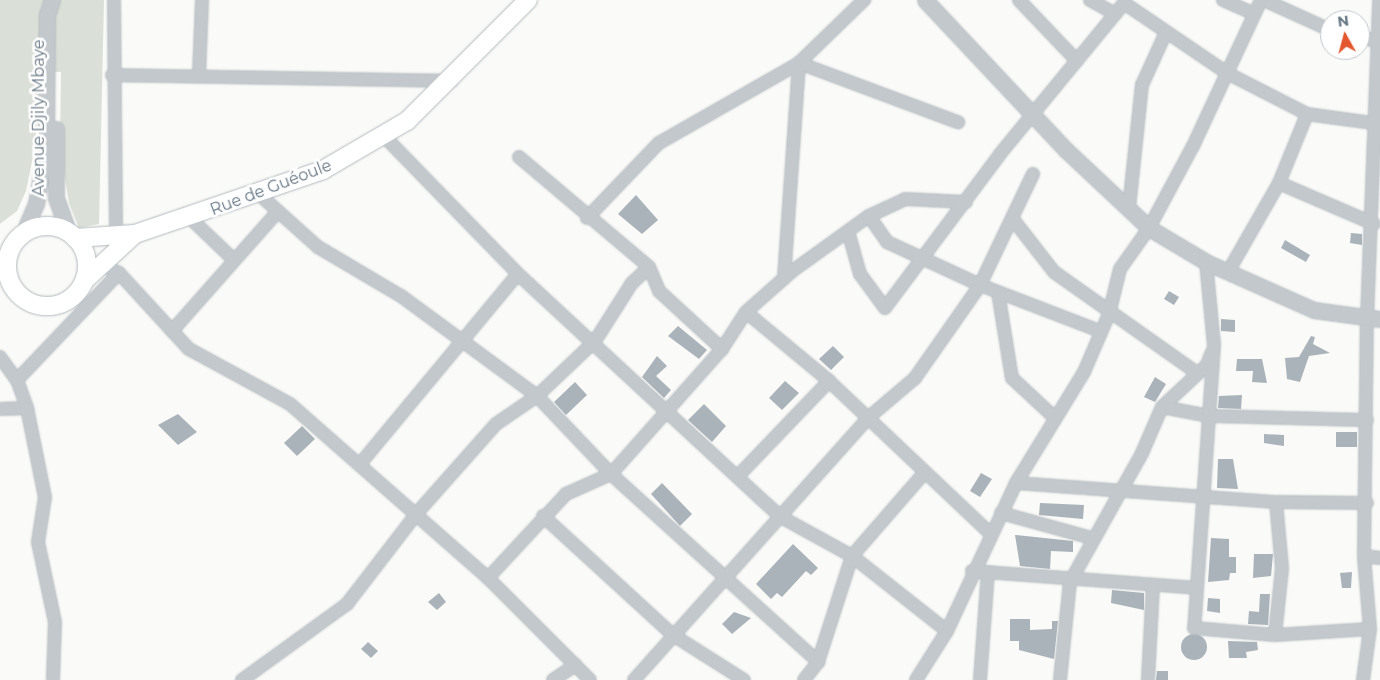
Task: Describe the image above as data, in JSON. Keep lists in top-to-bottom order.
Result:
{
  "streets": {
    "main road": ["Rue de Guéoule"],
    "street": ["Avenue Djily Mbaye"]
  },
  "crossings": [
    ["Avenue Djily Mbaye", "Rue de Guéoule"]
  ],
  "north": "top"
}
